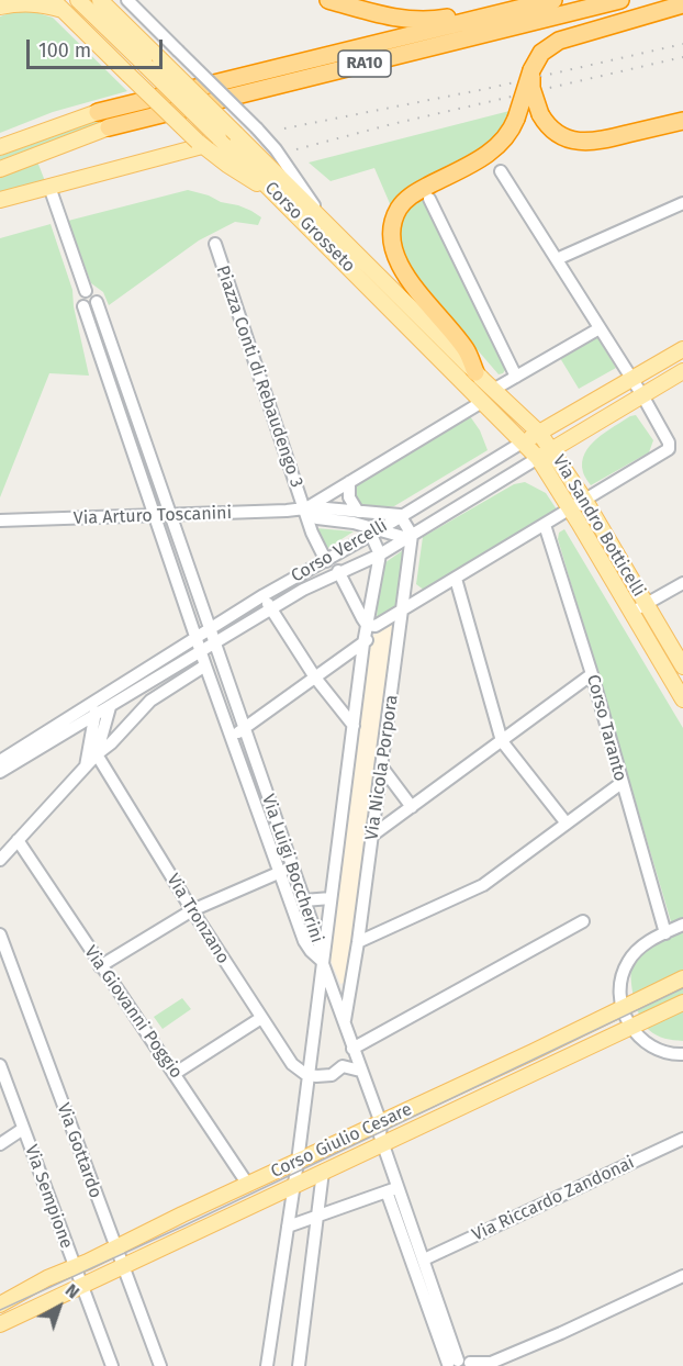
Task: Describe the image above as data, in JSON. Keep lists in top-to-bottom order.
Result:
{
  "streets": {
    "highway": ["RA10"],
    "main road": [
      "Corso Grosseto",
      "Via Sandro Botticelli",
      "Corso Vercelli",
      "Corso Giulio Cesare"
    ],
    "street": [
      "Piazza Conti di Rebaudengo 3",
      "Via Arturo Toscanini",
      "Corso Taranto",
      "Via Nicola Porpora",
      "Via Luigi Boccherini",
      "Via Tronzano",
      "Via Giovanni Poggio",
      "Via Gottardo",
      "Via Sempione",
      "Via Riccardo Zandonai"
    ]
  },
  "crossings": [
    ["Corso Grosseto", "Via Sandro Botticelli"],
    ["Corso Grosseto", "Corso Vercelli"],
    ["Piazza Conti di Rebaudengo 3", "Via Arturo Toscanini"],
    ["Piazza Conti di Rebaudengo 3", "Corso Vercelli"],
    ["Via Arturo Toscanini", "Corso Vercelli"],
    ["Via Arturo Toscanini", "Via Nicola Porpora"],
    ["Via Arturo Toscanini", "Via Luigi Boccherini"],
    ["Via Sandro Botticelli", "Corso Vercelli"],
    ["Corso Vercelli", "Via Nicola Porpora"],
    ["Corso Vercelli", "Via Luigi Boccherini"],
    ["Via Nicola Porpora", "Via Luigi Boccherini"],
    ["Via Nicola Porpora", "Via Tronzano"],
    ["Via Nicola Porpora", "Corso Giulio Cesare"],
    ["Via Giovanni Poggio", "Corso Giulio Cesare"],
    ["Corso Giulio Cesare", "Via Gottardo"],
    ["Corso Giulio Cesare", "Via Sempione"]
  ],
  "scale_bar": "100 m",
  "north": "top right"
}
